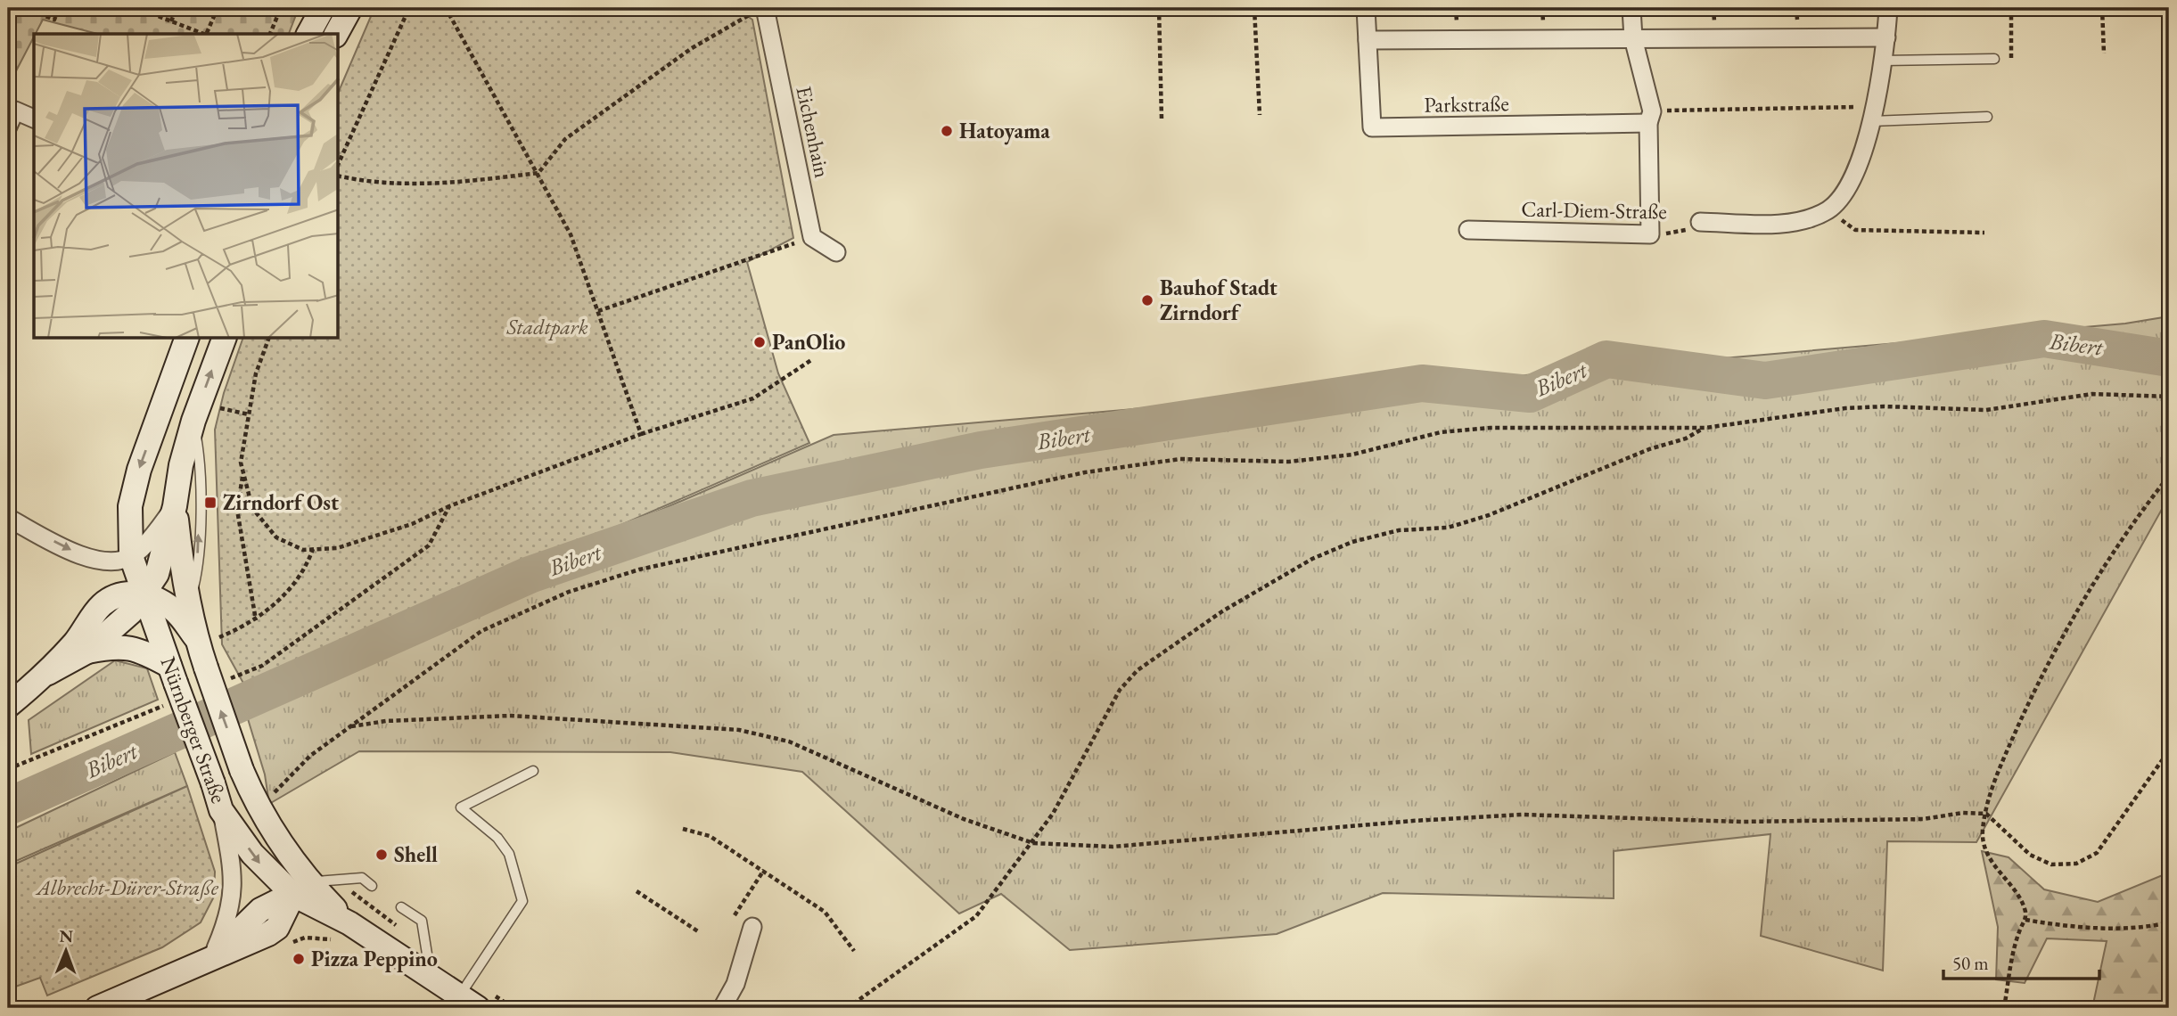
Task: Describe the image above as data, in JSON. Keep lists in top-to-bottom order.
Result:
{
  "streets": {
    "main road": ["Nürnberger Straße"],
    "street": ["Parkstraße", "Eichenhain", "Carl-Diem-Straße"]
  },
  "water": ["Bibert"],
  "parks": ["Stadtpark", "Albrecht-Dürer-Straße"],
  "places": {
    "other": [
      "Hatoyama",
      "Bauhof Stadt Zirndorf",
      "PanOlio",
      "Shell",
      "Pizza Peppino"
    ],
    "transit": ["Zirndorf Ost"]
  },
  "scale_bar": "50 m",
  "north": "top"
}
